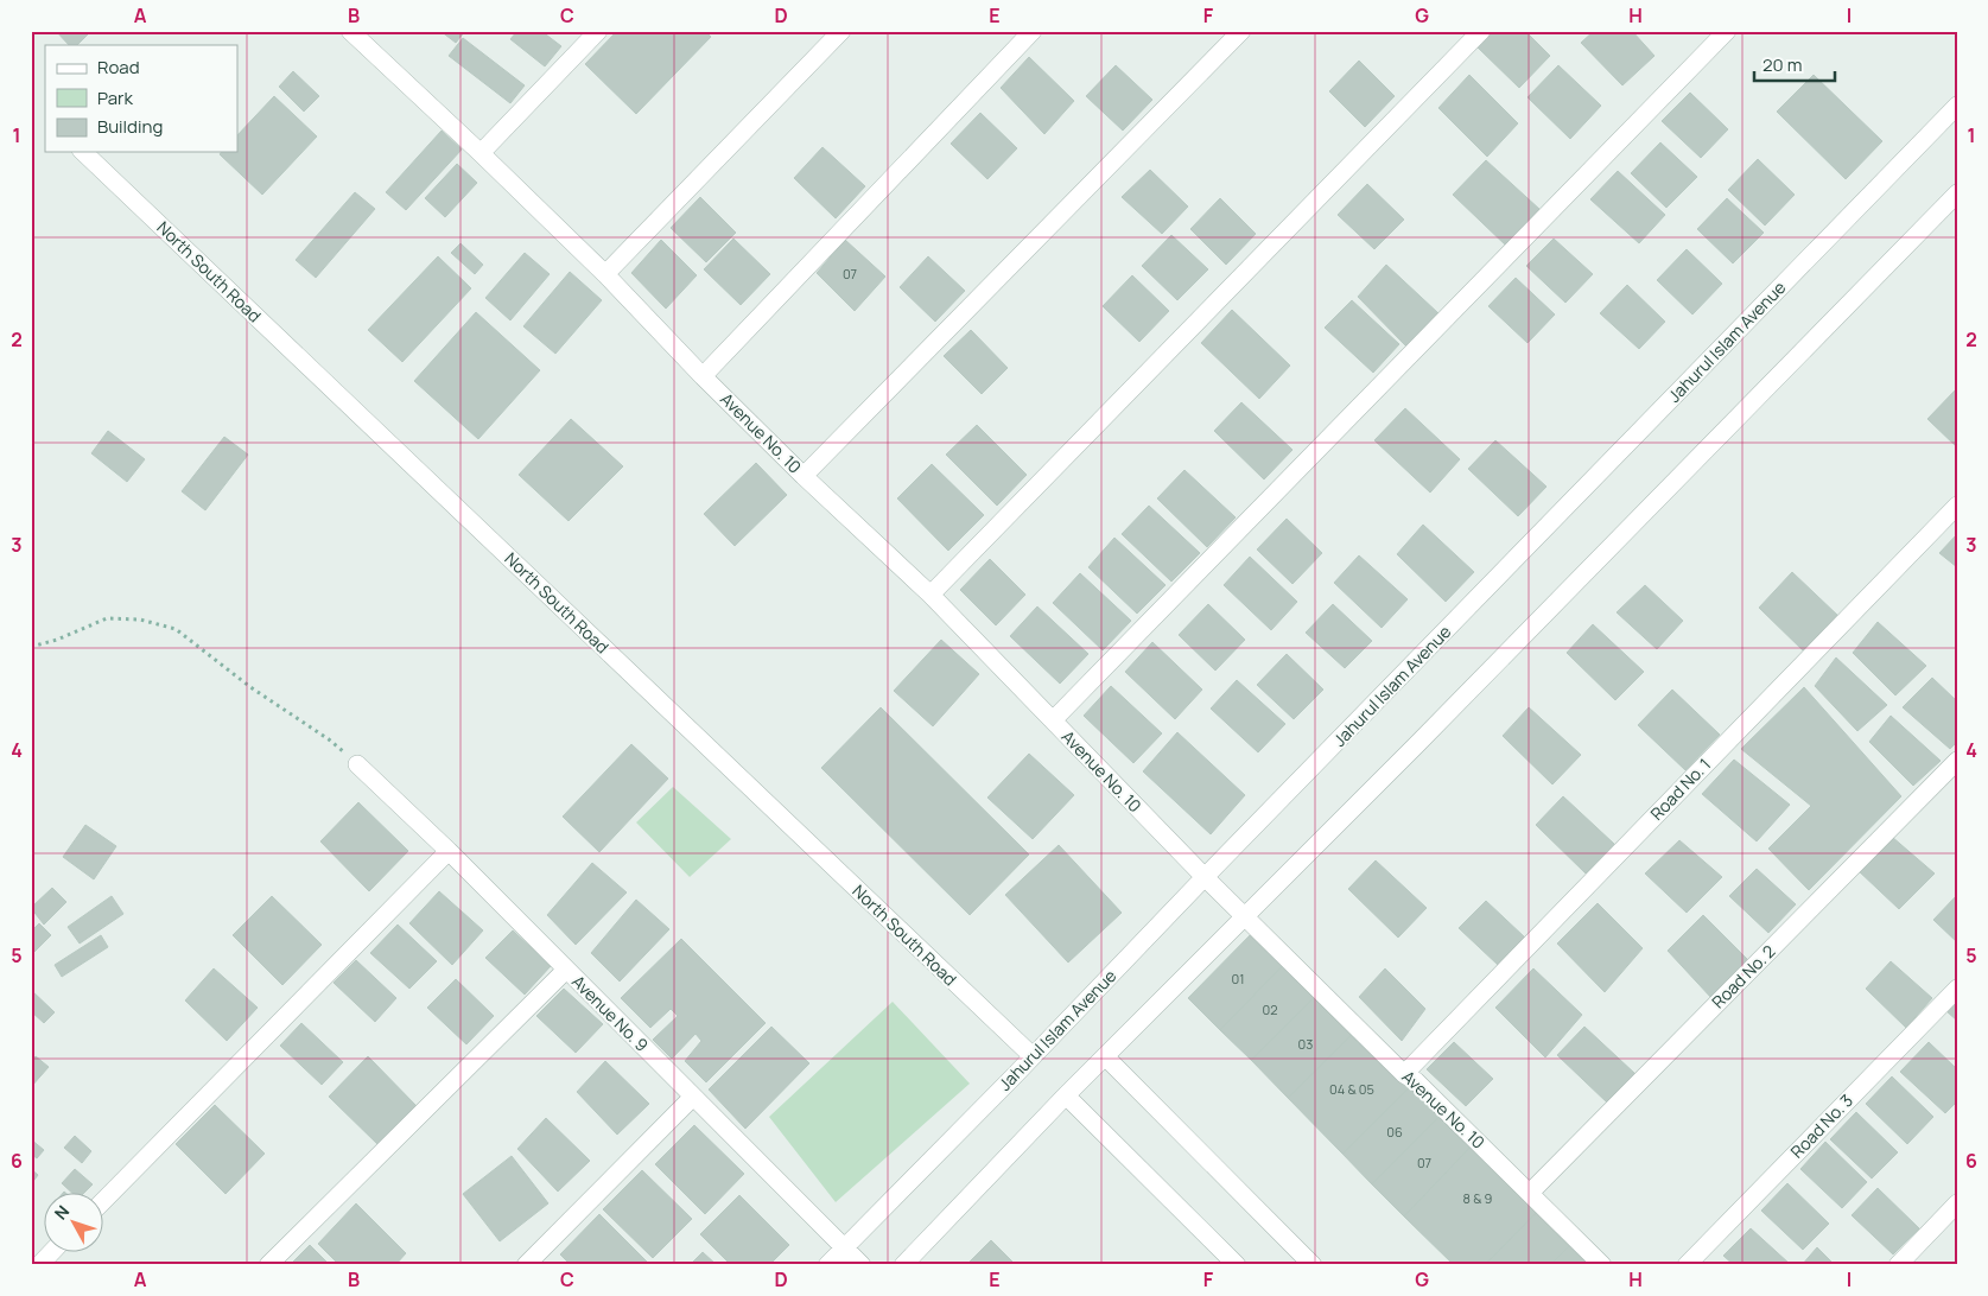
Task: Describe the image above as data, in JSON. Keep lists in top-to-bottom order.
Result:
{
  "streets": {
    "street": [
      "North South Road",
      "Jahurul Islam Avenue",
      "Avenue No. 10",
      "Road No. 1",
      "Road No. 2",
      "Avenue No. 9",
      "Road No. 3"
    ]
  },
  "crossings": [
    ["North South Road", "Jahurul Islam Avenue"],
    ["Jahurul Islam Avenue", "Avenue No. 10"],
    ["Jahurul Islam Avenue", "Avenue No. 9"],
    ["Avenue No. 10", "Road No. 1"],
    ["Avenue No. 10", "Road No. 2"]
  ],
  "house_numbers": [
    "07",
    "01",
    "02",
    "03",
    "04 & 05",
    "06",
    "07",
    "8 & 9"
  ],
  "legend": ["Road", "Park", "Building"],
  "scale_bar": "20 m",
  "north": "top left",
  "grid": {
    "columns": [
      "A",
      "B",
      "C",
      "D",
      "E",
      "F",
      "G",
      "H",
      "I"
    ],
    "rows": [
      "1",
      "2",
      "3",
      "4",
      "5",
      "6"
    ]
  }
}
